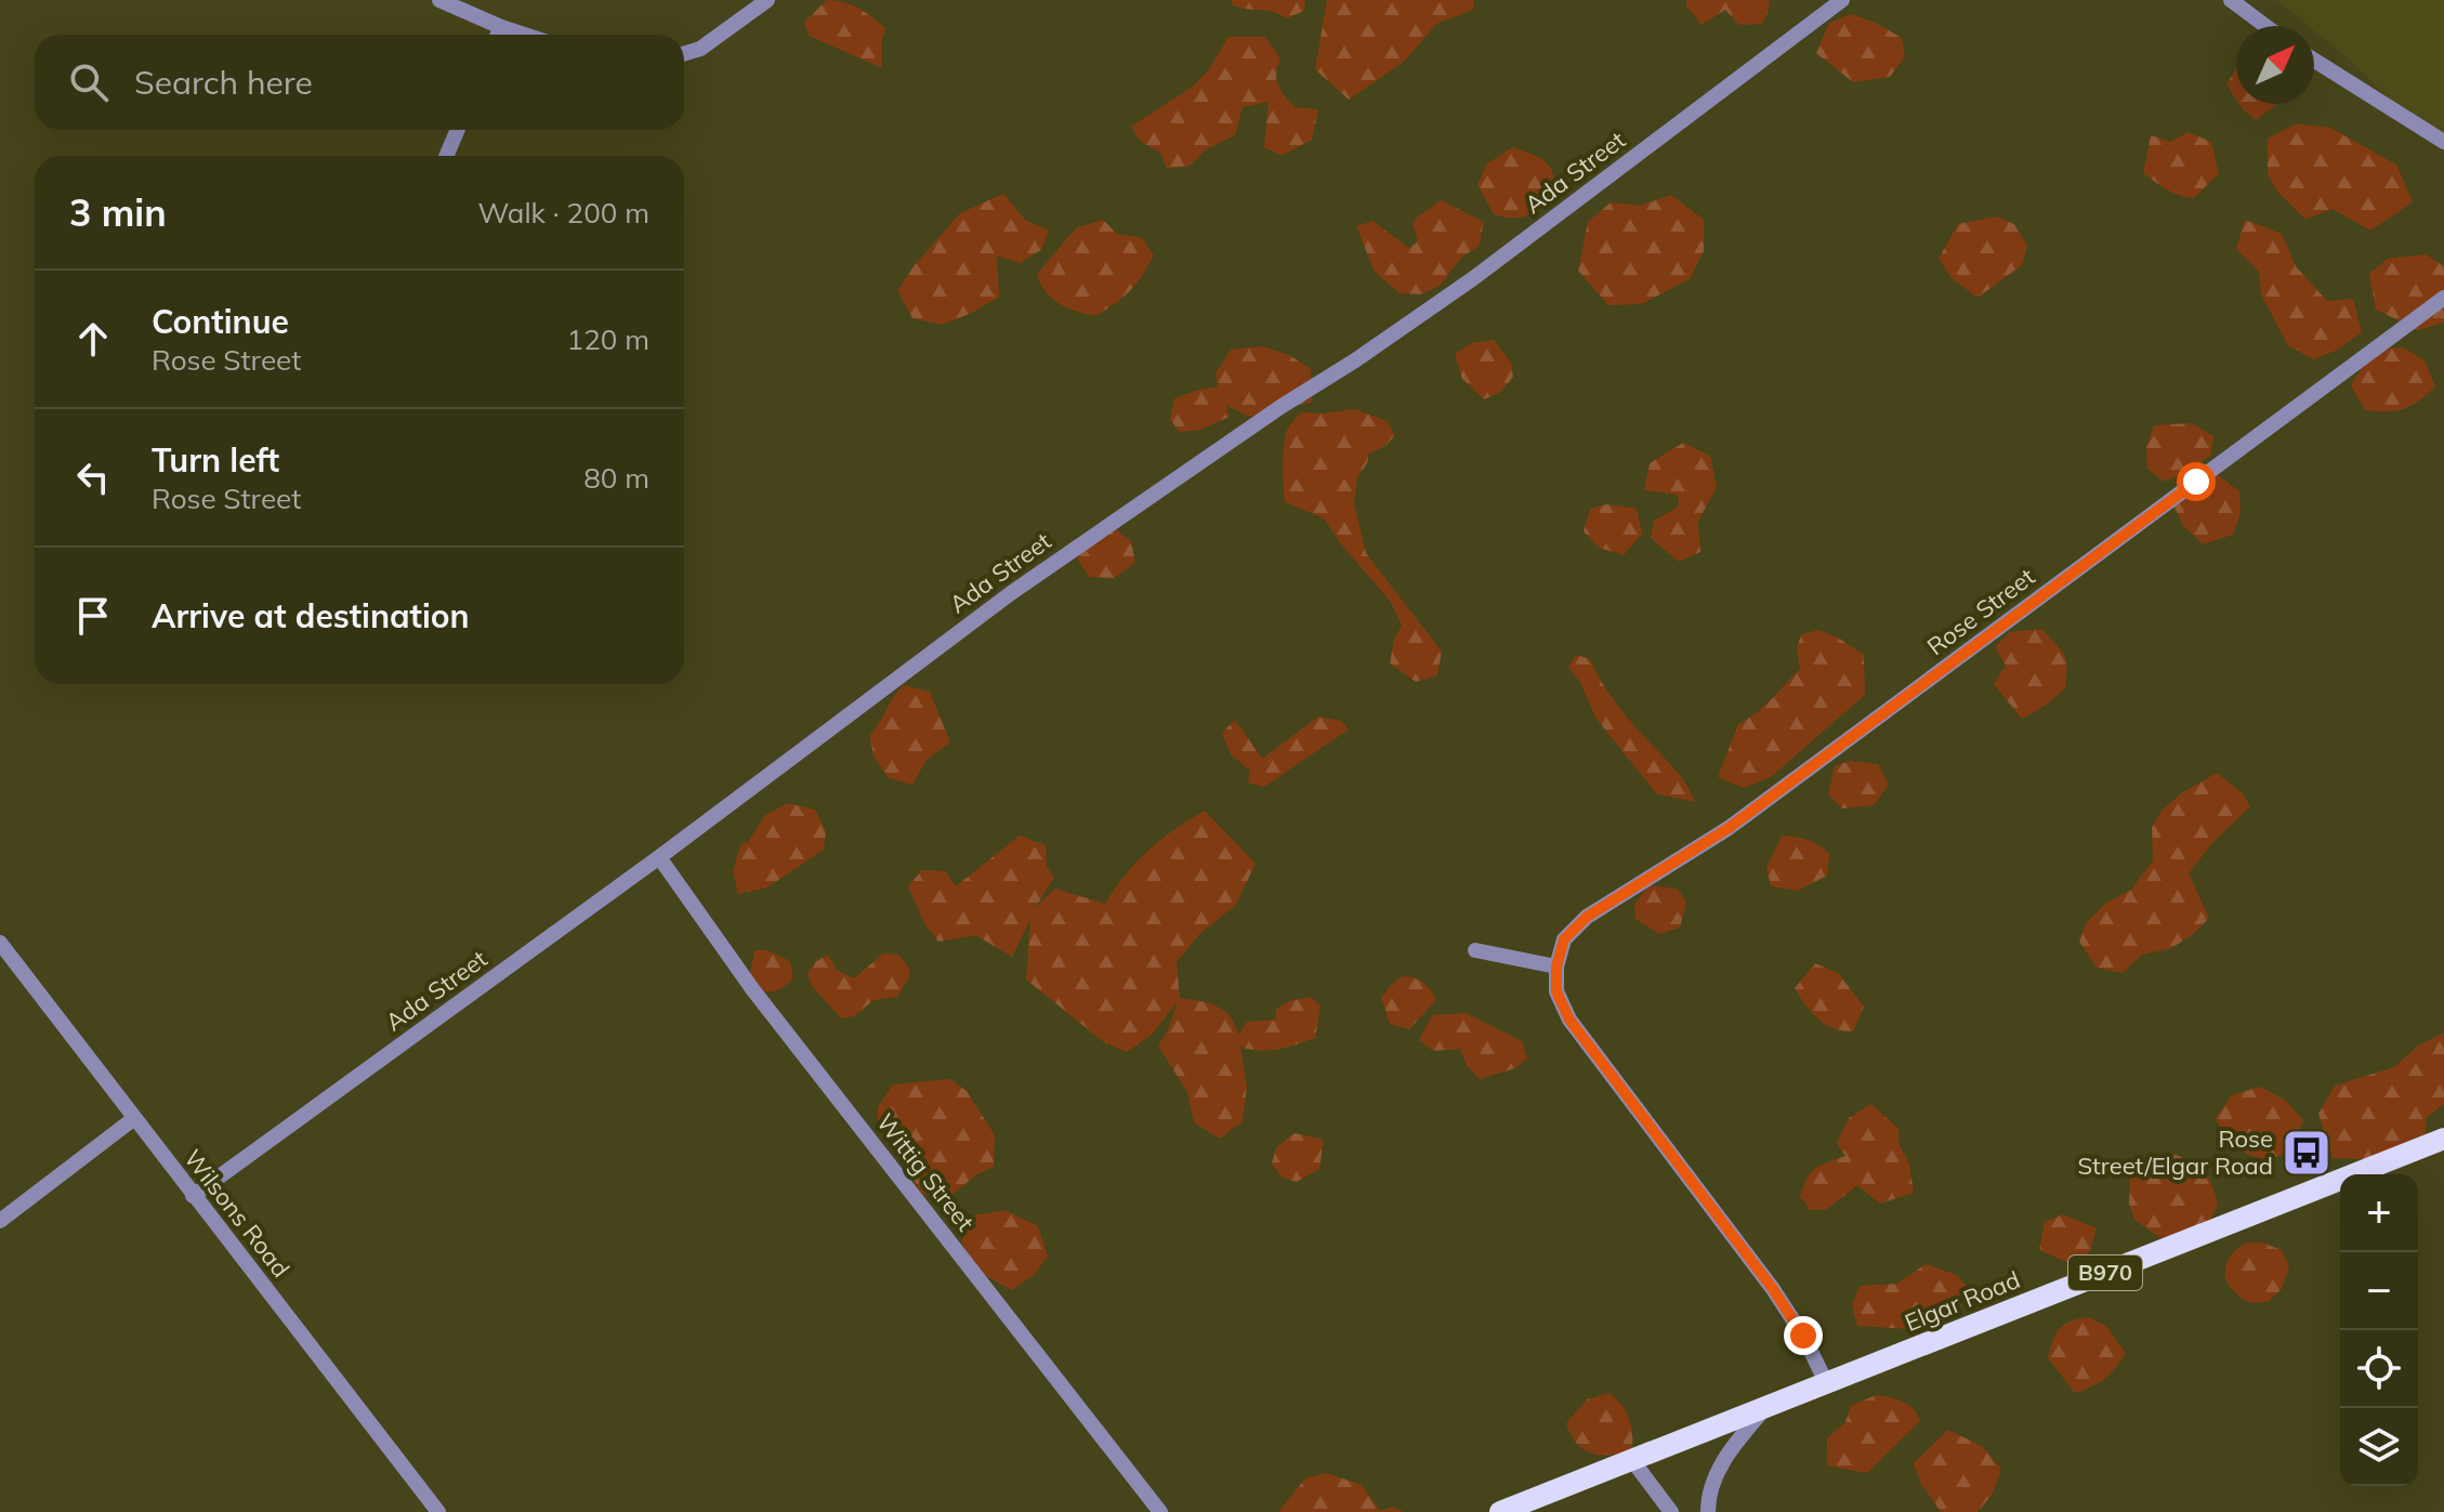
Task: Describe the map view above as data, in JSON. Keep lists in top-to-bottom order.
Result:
{
  "streets": {
    "main road": ["B970", "Elgar Road"],
    "street": [
      "Ada Street",
      "Rose Street",
      "Wittig Street",
      "Wilsons Road"
    ]
  },
  "crossings": [
    ["Ada Street", "Wittig Street"],
    ["Ada Street", "Wilsons Road"]
  ],
  "places": {
    "bus stop": ["Rose Street/Elgar Road"]
  },
  "north": "top right",
  "page": {
    "search": "Search here",
    "heading": ["3 min", "Walk · 200 m"],
    "list": [
      ["Continue", "Rose Street", "120 m"],
      ["Turn left", "Rose Street", "80 m"],
      "Arrive at destination"
    ],
    "map_buttons": ["+", "−"]
  }
}
